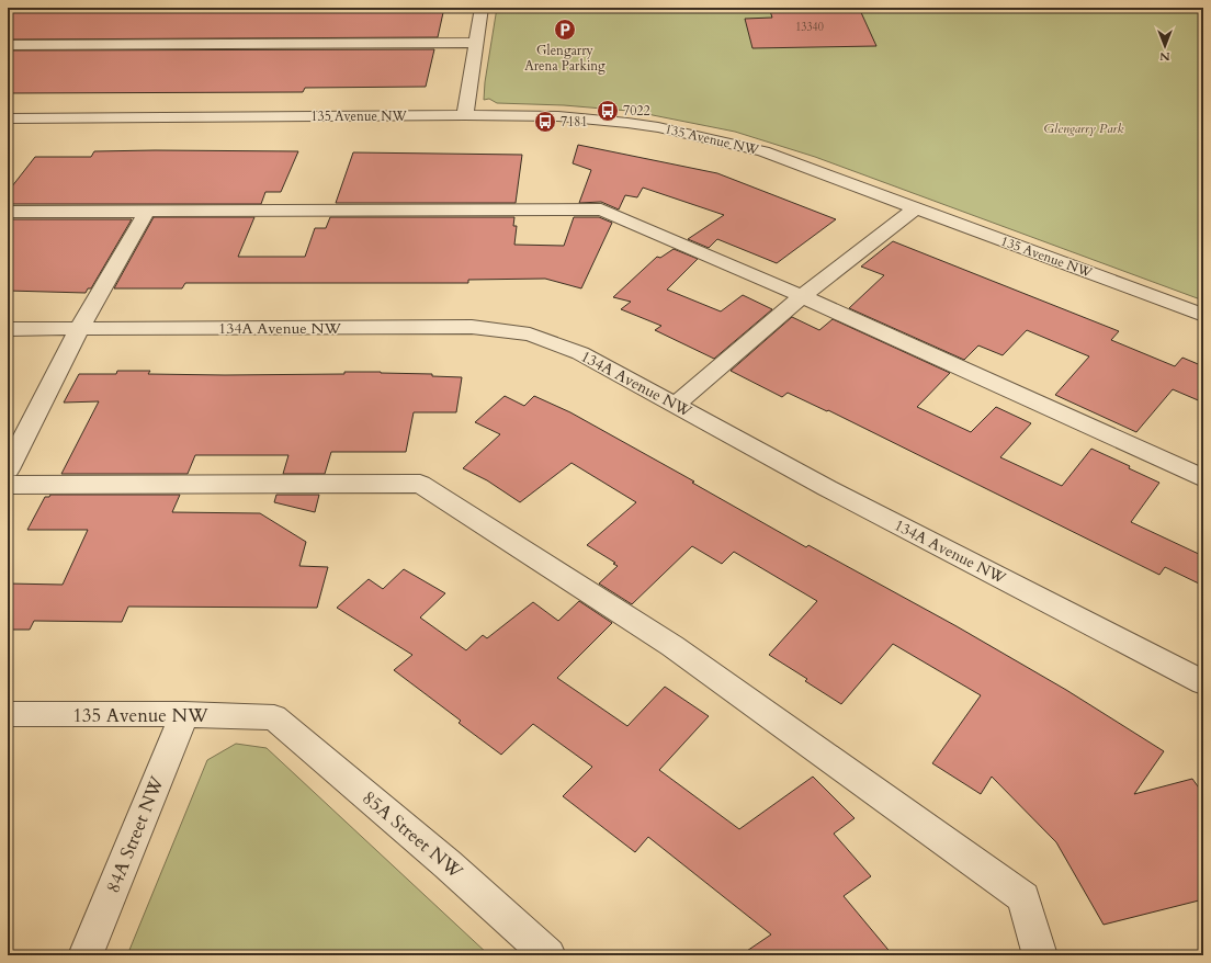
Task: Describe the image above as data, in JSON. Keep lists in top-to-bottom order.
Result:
{
  "streets": {
    "street": [
      "135 Avenue NW",
      "134A Avenue NW",
      "84A Street NW",
      "85A Street NW"
    ]
  },
  "crossings": [
    ["135 Avenue NW", "84A Street NW"],
    ["135 Avenue NW", "85A Street NW"]
  ],
  "parks": ["Glengarry Park"],
  "places": {
    "parking": ["Glengarry Arena Parking"],
    "bus stop": ["7022", "7181"]
  },
  "house_numbers": ["13340"],
  "north": "bottom"
}
